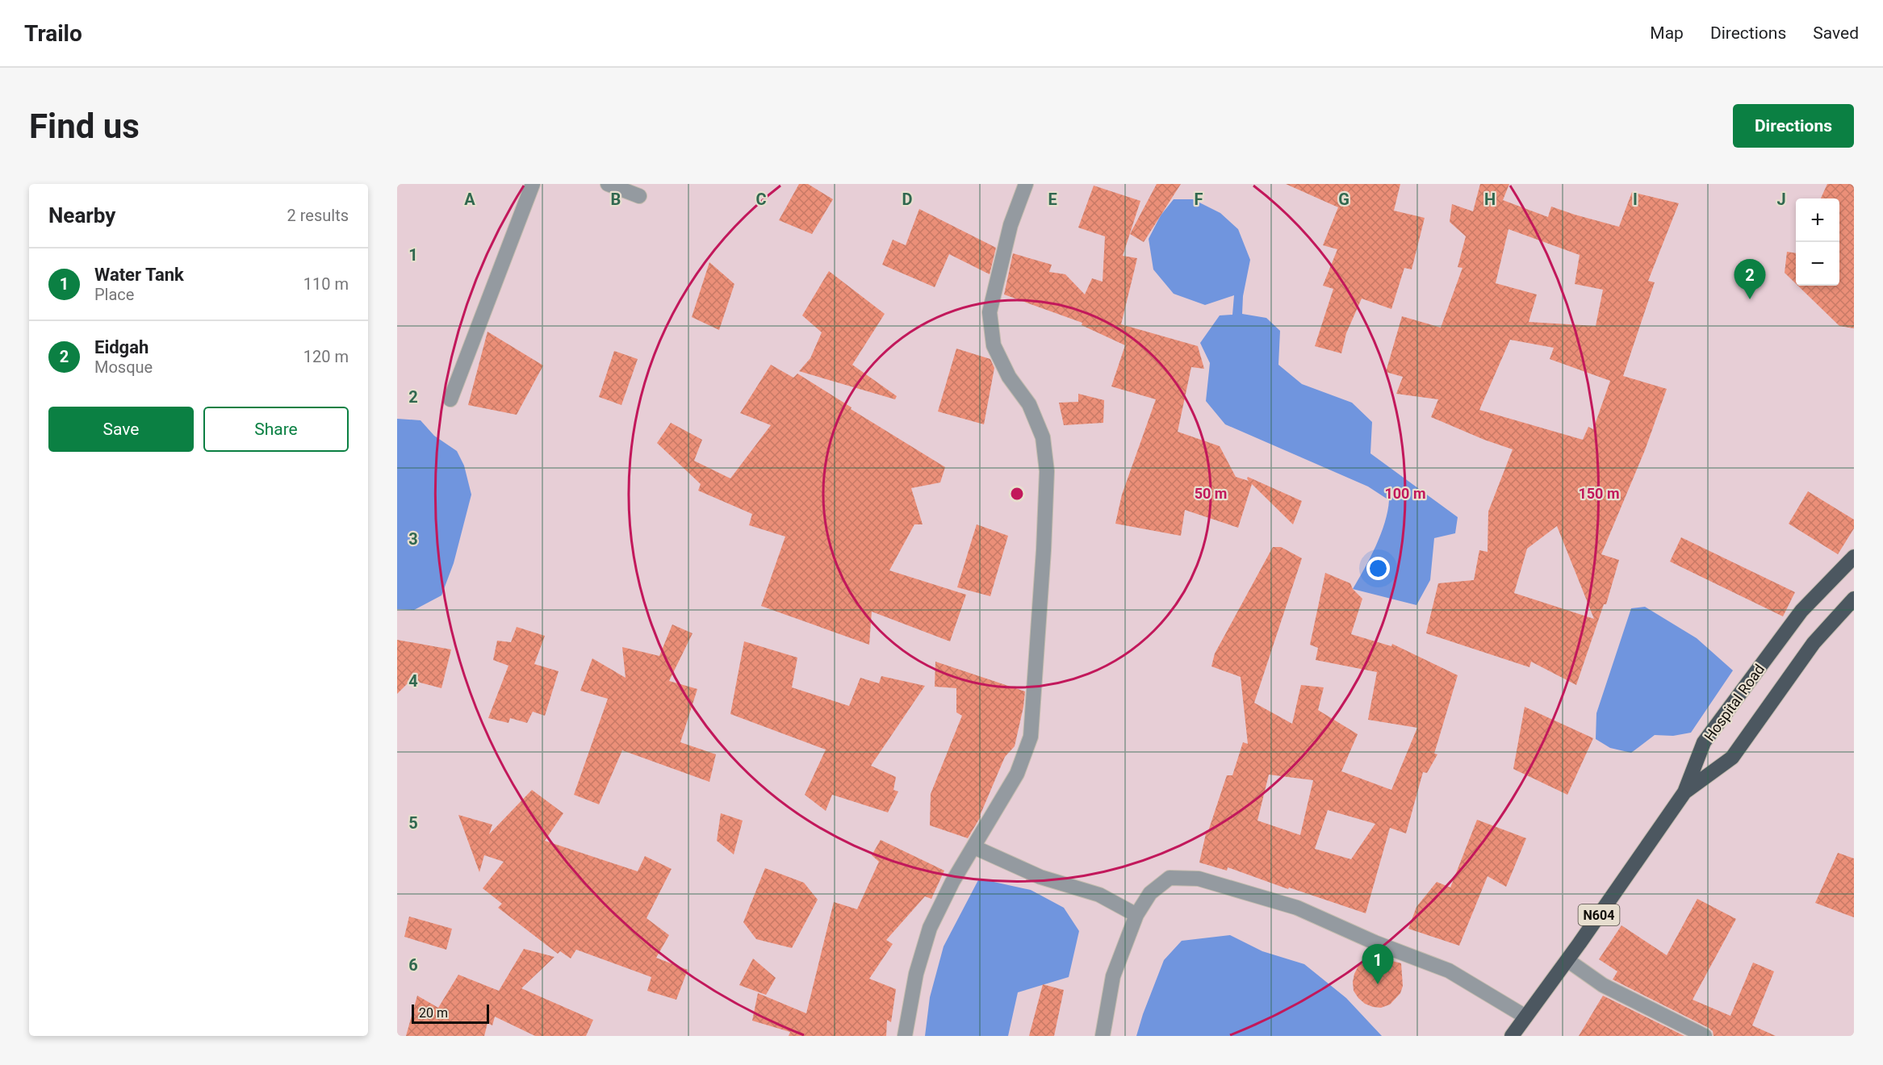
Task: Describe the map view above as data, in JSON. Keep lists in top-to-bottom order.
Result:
{
  "streets": {
    "highway": ["Hospital Road", "N604"]
  },
  "crossings": [
    ["Hospital Road", "N604"]
  ],
  "scale_bar": "20 m",
  "page": {
    "header": "Trailo",
    "nav": ["Map", "Directions", "Saved"],
    "buttons": [
      "Directions",
      ["Save", "Share"]
    ],
    "title": "Find us",
    "heading": ["Nearby", "2 results"],
    "map_buttons": ["+", "−"],
    "list": [
      {
        "mark": "1",
        "name": "Water Tank",
        "note": "Place",
        "value": "110 m"
      },
      {
        "mark": "2",
        "name": "Eidgah",
        "note": "Mosque",
        "value": "120 m"
      }
    ],
    "pins": ["2", "1"],
    "scale": "20 m"
  },
  "grid": {
    "columns": [
      "A",
      "B",
      "C",
      "D",
      "E",
      "F",
      "G",
      "H",
      "I",
      "J"
    ],
    "rows": [
      "1",
      "2",
      "3",
      "4",
      "5",
      "6"
    ]
  },
  "rings": ["50 m", "100 m", "150 m"]
}
